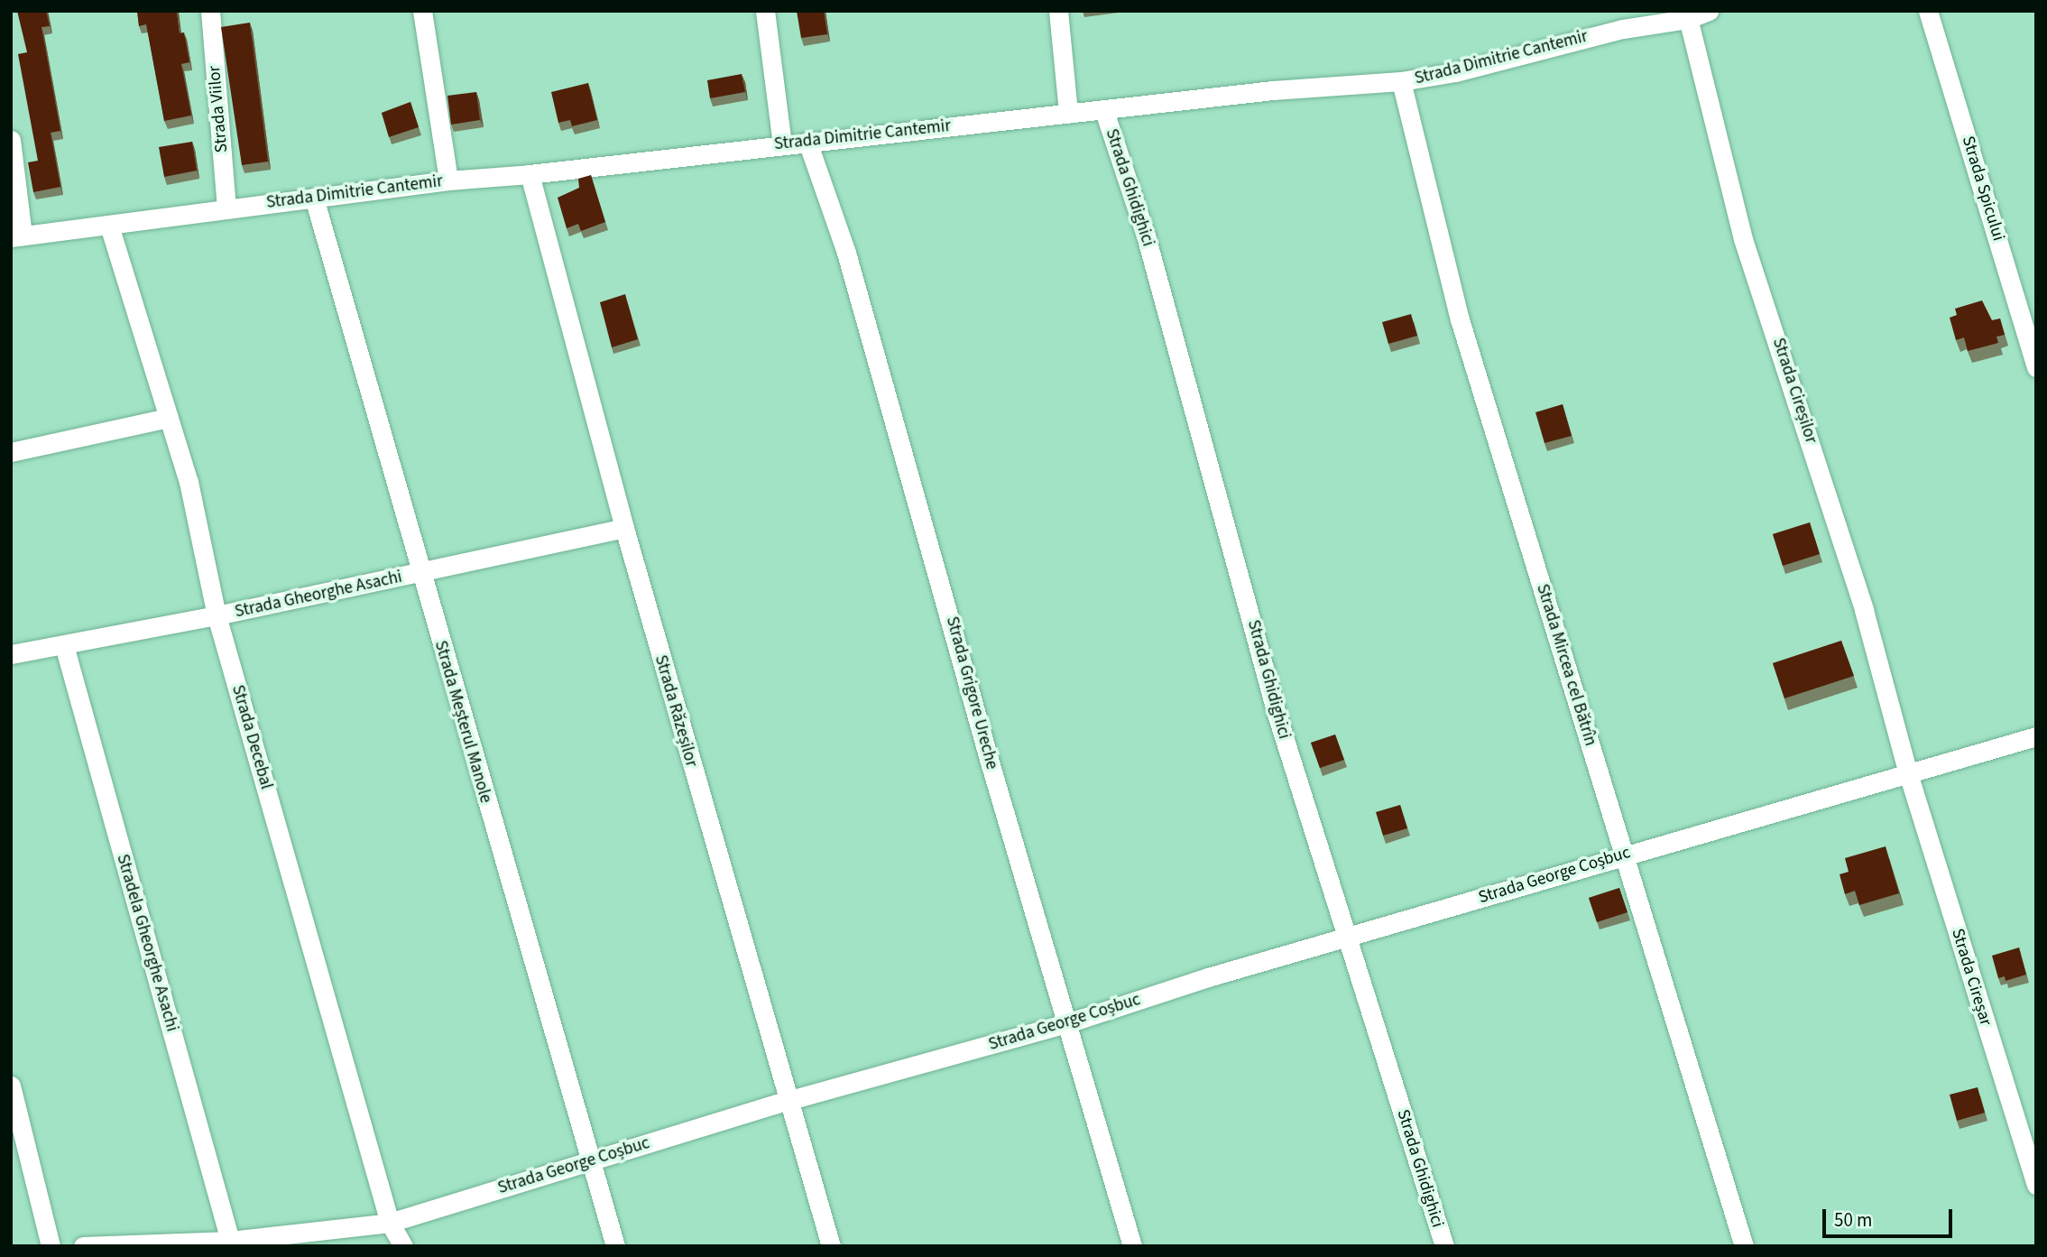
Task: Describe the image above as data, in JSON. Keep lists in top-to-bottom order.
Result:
{
  "streets": {
    "street": [
      "Strada Dimitrie Cantemir",
      "Strada Viilor",
      "Strada Ghidighici",
      "Strada Spicului",
      "Strada Cireșilor",
      "Strada Gheorghe Asachi",
      "Strada Mircea cel Bătrîn",
      "Strada Grigore Ureche",
      "Strada Răzeșilor",
      "Strada Meșterul Manole",
      "Strada Decebal",
      "Strada George Coșbuc",
      "Stradela Gheorghe Asachi",
      "Strada Cireșar"
    ]
  },
  "crossings": [
    ["Strada Dimitrie Cantemir", "Strada Viilor"],
    ["Strada Dimitrie Cantemir", "Strada Ghidighici"],
    ["Strada Dimitrie Cantemir", "Strada Cireșilor"],
    ["Strada Dimitrie Cantemir", "Strada Mircea cel Bătrîn"],
    ["Strada Dimitrie Cantemir", "Strada Grigore Ureche"],
    ["Strada Dimitrie Cantemir", "Strada Răzeșilor"],
    ["Strada Dimitrie Cantemir", "Strada Meșterul Manole"],
    ["Strada Dimitrie Cantemir", "Strada Decebal"],
    ["Strada Ghidighici", "Strada George Coșbuc"],
    ["Strada Cireșilor", "Strada George Coșbuc"],
    ["Strada Cireșilor", "Strada Cireșar"],
    ["Strada Gheorghe Asachi", "Strada Răzeșilor"],
    ["Strada Gheorghe Asachi", "Strada Meșterul Manole"],
    ["Strada Gheorghe Asachi", "Strada Decebal"],
    ["Strada Gheorghe Asachi", "Stradela Gheorghe Asachi"],
    ["Strada Mircea cel Bătrîn", "Strada George Coșbuc"],
    ["Strada Grigore Ureche", "Strada George Coșbuc"],
    ["Strada Răzeșilor", "Strada George Coșbuc"],
    ["Strada Meșterul Manole", "Strada George Coșbuc"],
    ["Strada Decebal", "Strada George Coșbuc"],
    ["Strada George Coșbuc", "Stradela Gheorghe Asachi"],
    ["Strada George Coșbuc", "Strada Cireșar"]
  ],
  "scale_bar": "50 m"
}
